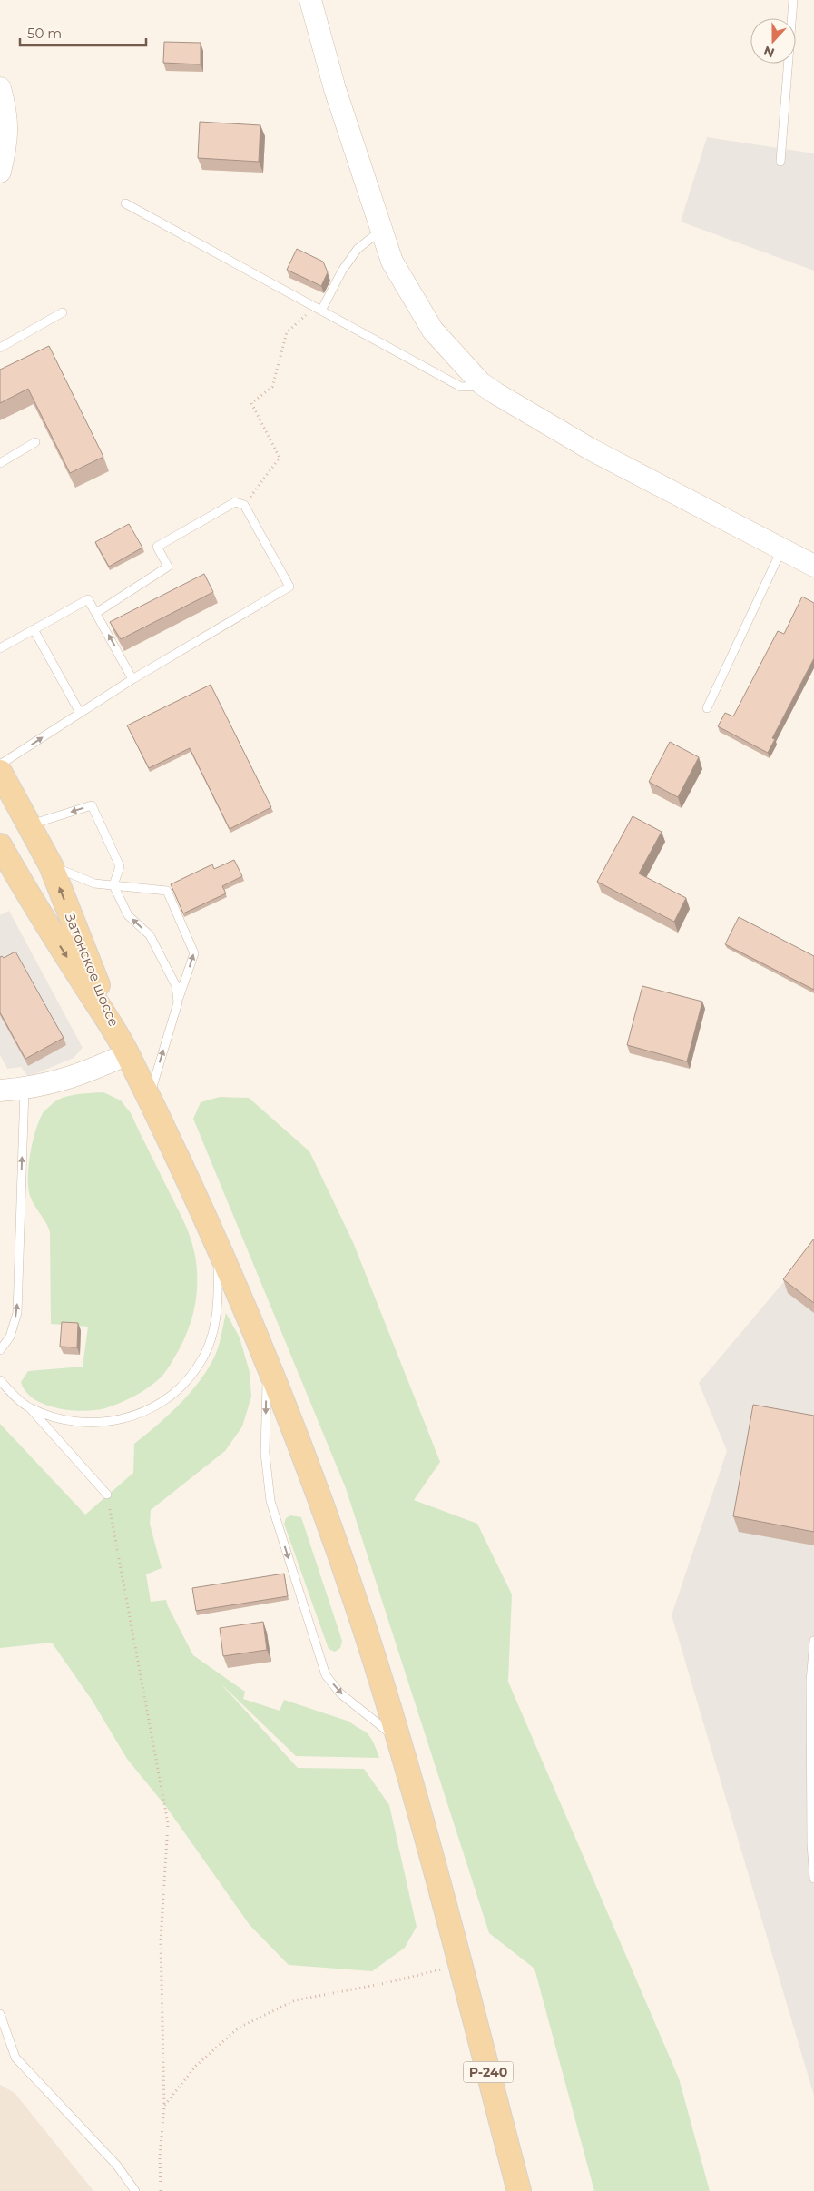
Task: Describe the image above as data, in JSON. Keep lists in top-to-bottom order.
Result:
{
  "streets": {
    "main road": ["Затонское шоссе", "Р-240"]
  },
  "scale_bar": "50 m",
  "north": "bottom"
}
